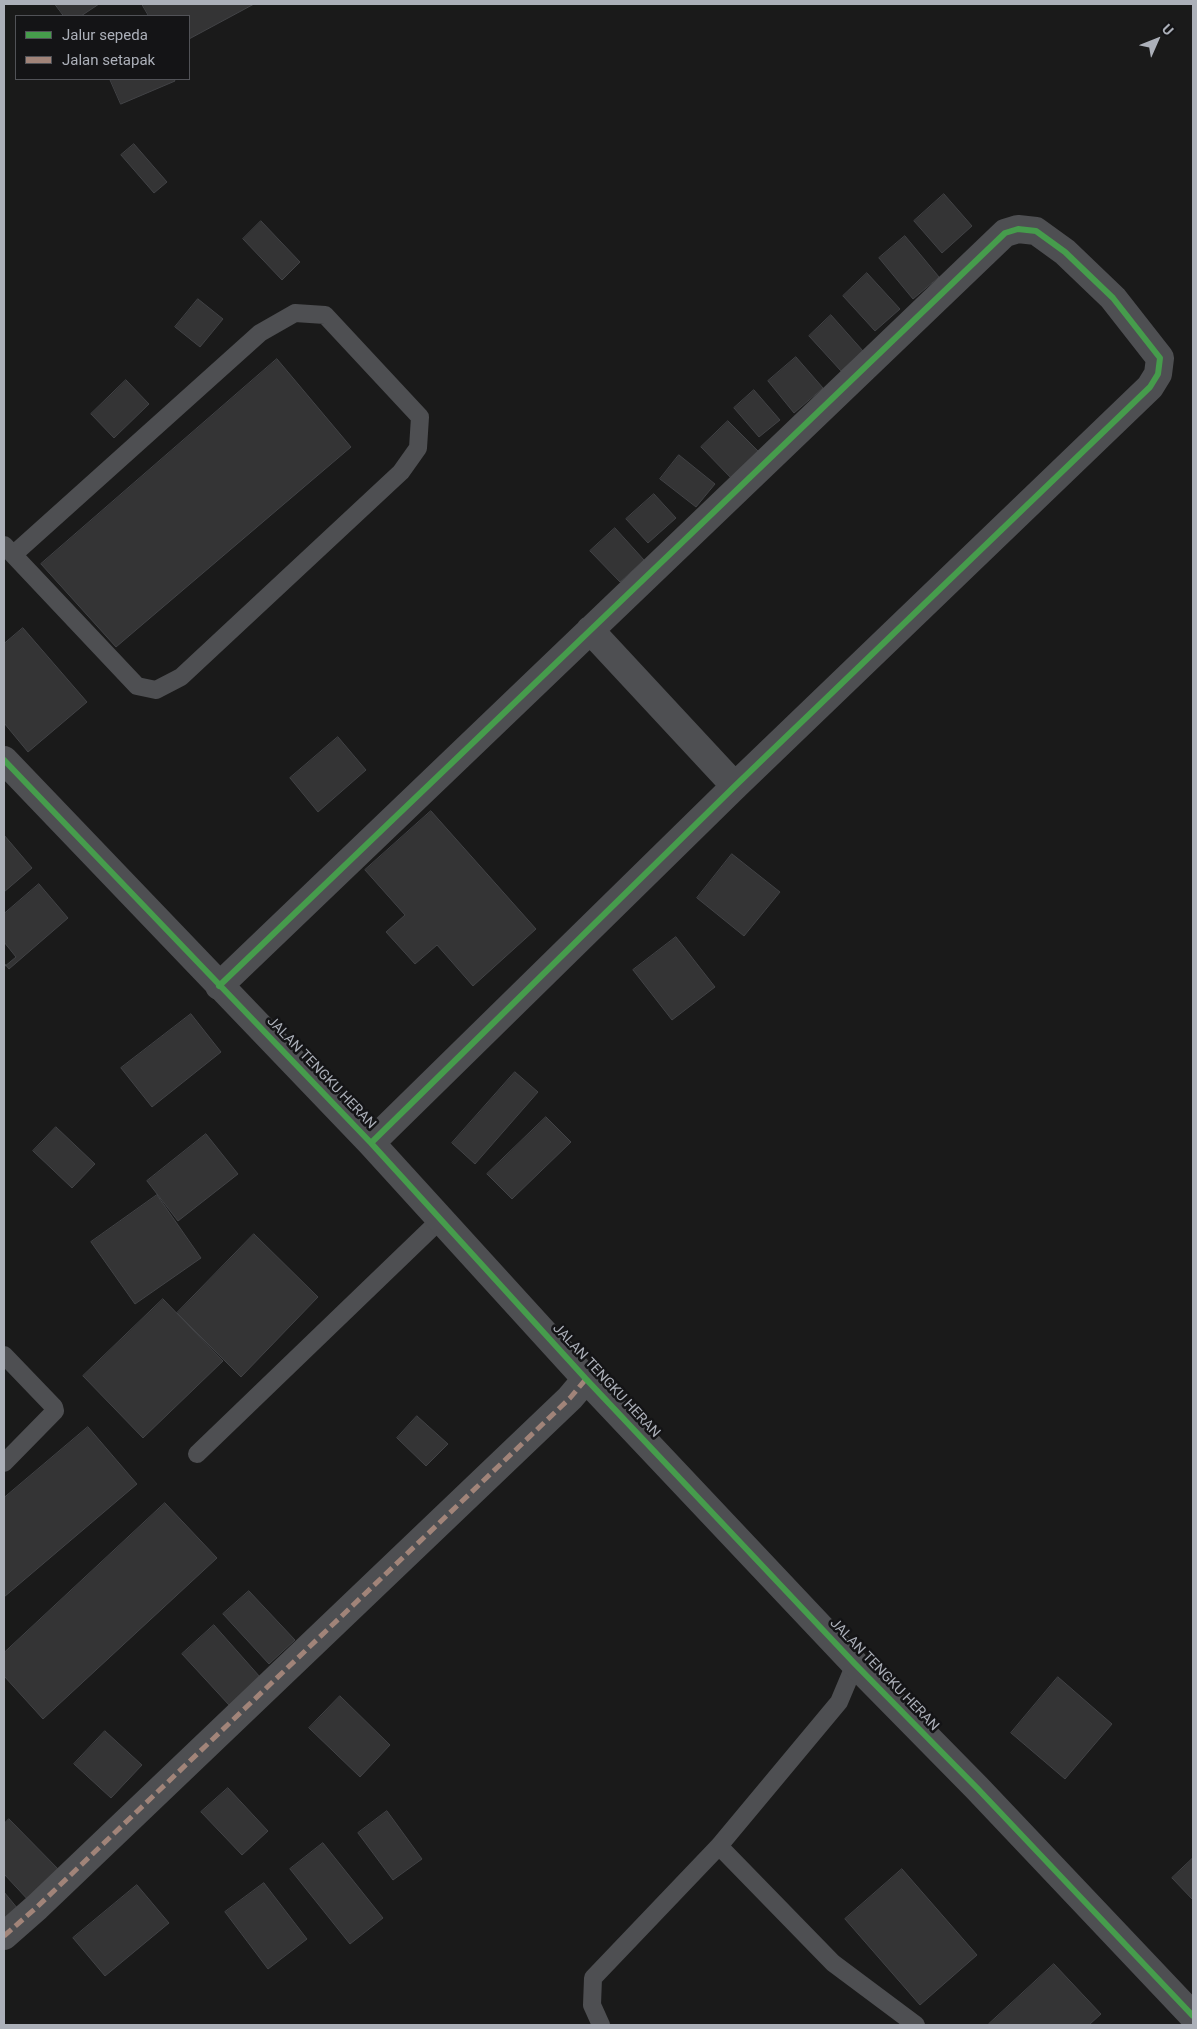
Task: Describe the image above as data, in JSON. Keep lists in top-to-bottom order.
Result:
{
  "streets": {
    "street": ["JALAN TENGKU HERAN"]
  },
  "legend": ["Jalur sepeda", "Jalan setapak"],
  "north": "top right"
}
